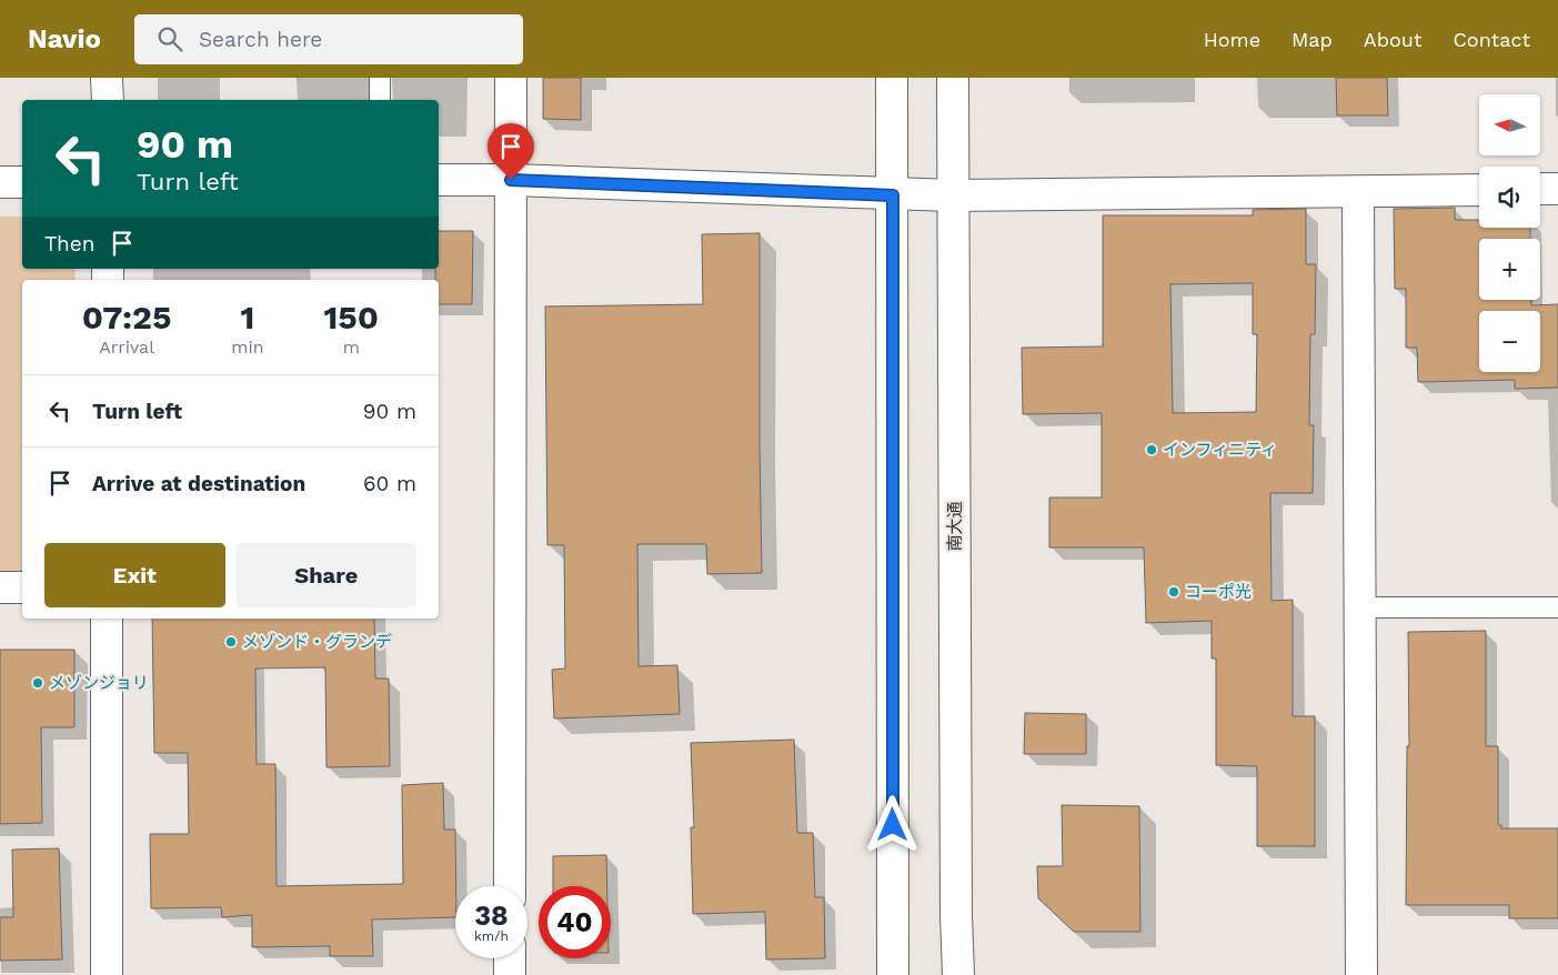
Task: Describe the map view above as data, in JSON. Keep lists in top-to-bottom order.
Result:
{
  "streets": {
    "street": ["南大通"]
  },
  "places": [
    "インフィニティ",
    "コーポ光",
    "メゾンド・グランデ",
    "メゾンジョリ"
  ],
  "north": "left",
  "page": {
    "header": "Navio",
    "search": "Search here",
    "nav": [
      "Home",
      "Map",
      "About",
      "Contact"
    ],
    "map_buttons": ["+", "−"],
    "turn": ["90 m", "Turn left"],
    "then": "Then",
    "eta": [
      "07:25",
      "Arrival",
      "1",
      "min",
      "150",
      "m"
    ],
    "list": [
      {
        "name": "Turn left",
        "value": "90 m"
      },
      {
        "name": "Arrive at destination",
        "value": "60 m"
      }
    ],
    "buttons": ["Exit", "Share"],
    "speed": "38 km/h",
    "limit": "40"
  }
}
